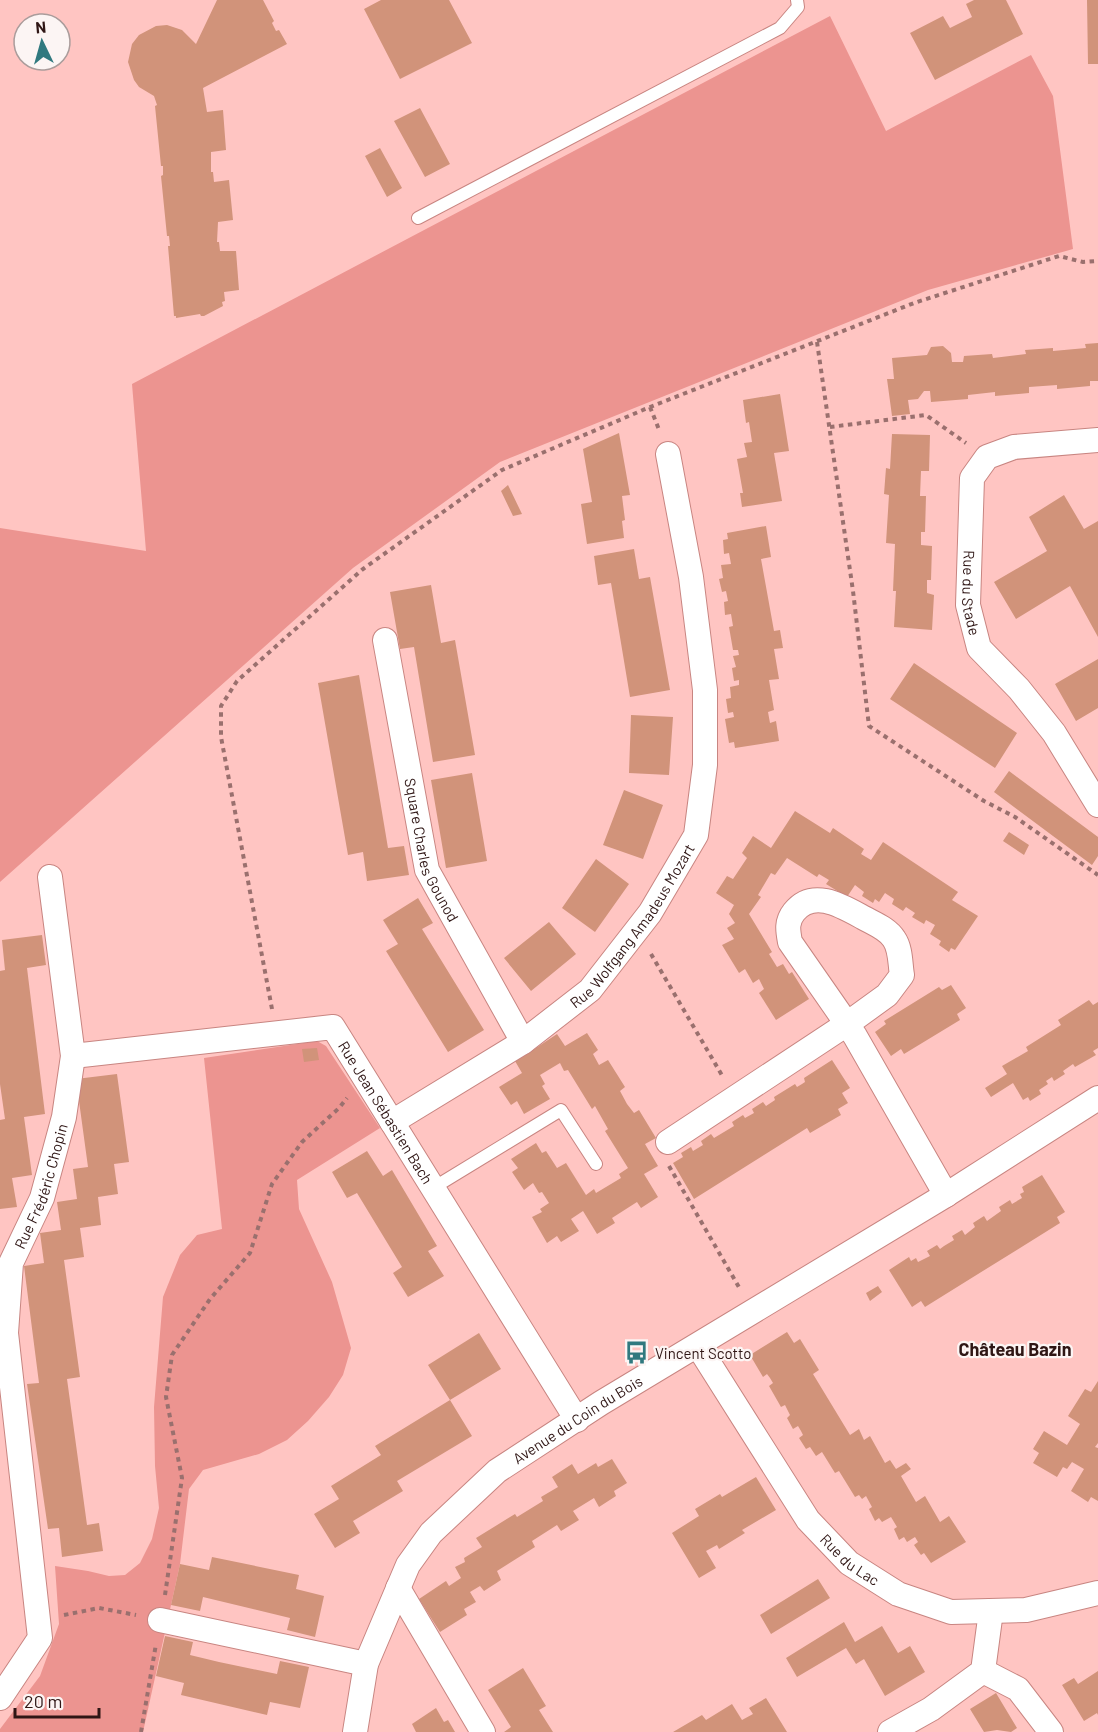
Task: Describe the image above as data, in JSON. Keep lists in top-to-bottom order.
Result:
{
  "streets": {
    "street": [
      "Rue du Stade",
      "Square Charles Gounod",
      "Rue Wolfgang Amadeus Mozart",
      "Rue Jean Sébastien Bach",
      "Rue Frédéric Chopin",
      "Avenue du Coin du Bois",
      "Rue du Lac"
    ]
  },
  "crossings": [
    ["Square Charles Gounod", "Rue Wolfgang Amadeus Mozart"],
    ["Rue Wolfgang Amadeus Mozart", "Rue Jean Sébastien Bach"],
    ["Rue Jean Sébastien Bach", "Rue Frédéric Chopin"],
    ["Rue Jean Sébastien Bach", "Avenue du Coin du Bois"],
    ["Avenue du Coin du Bois", "Rue du Lac"]
  ],
  "districts": ["Château Bazin"],
  "places": {
    "bus stop": ["Vincent Scotto"]
  },
  "scale_bar": "20 m",
  "north": "top"
}
